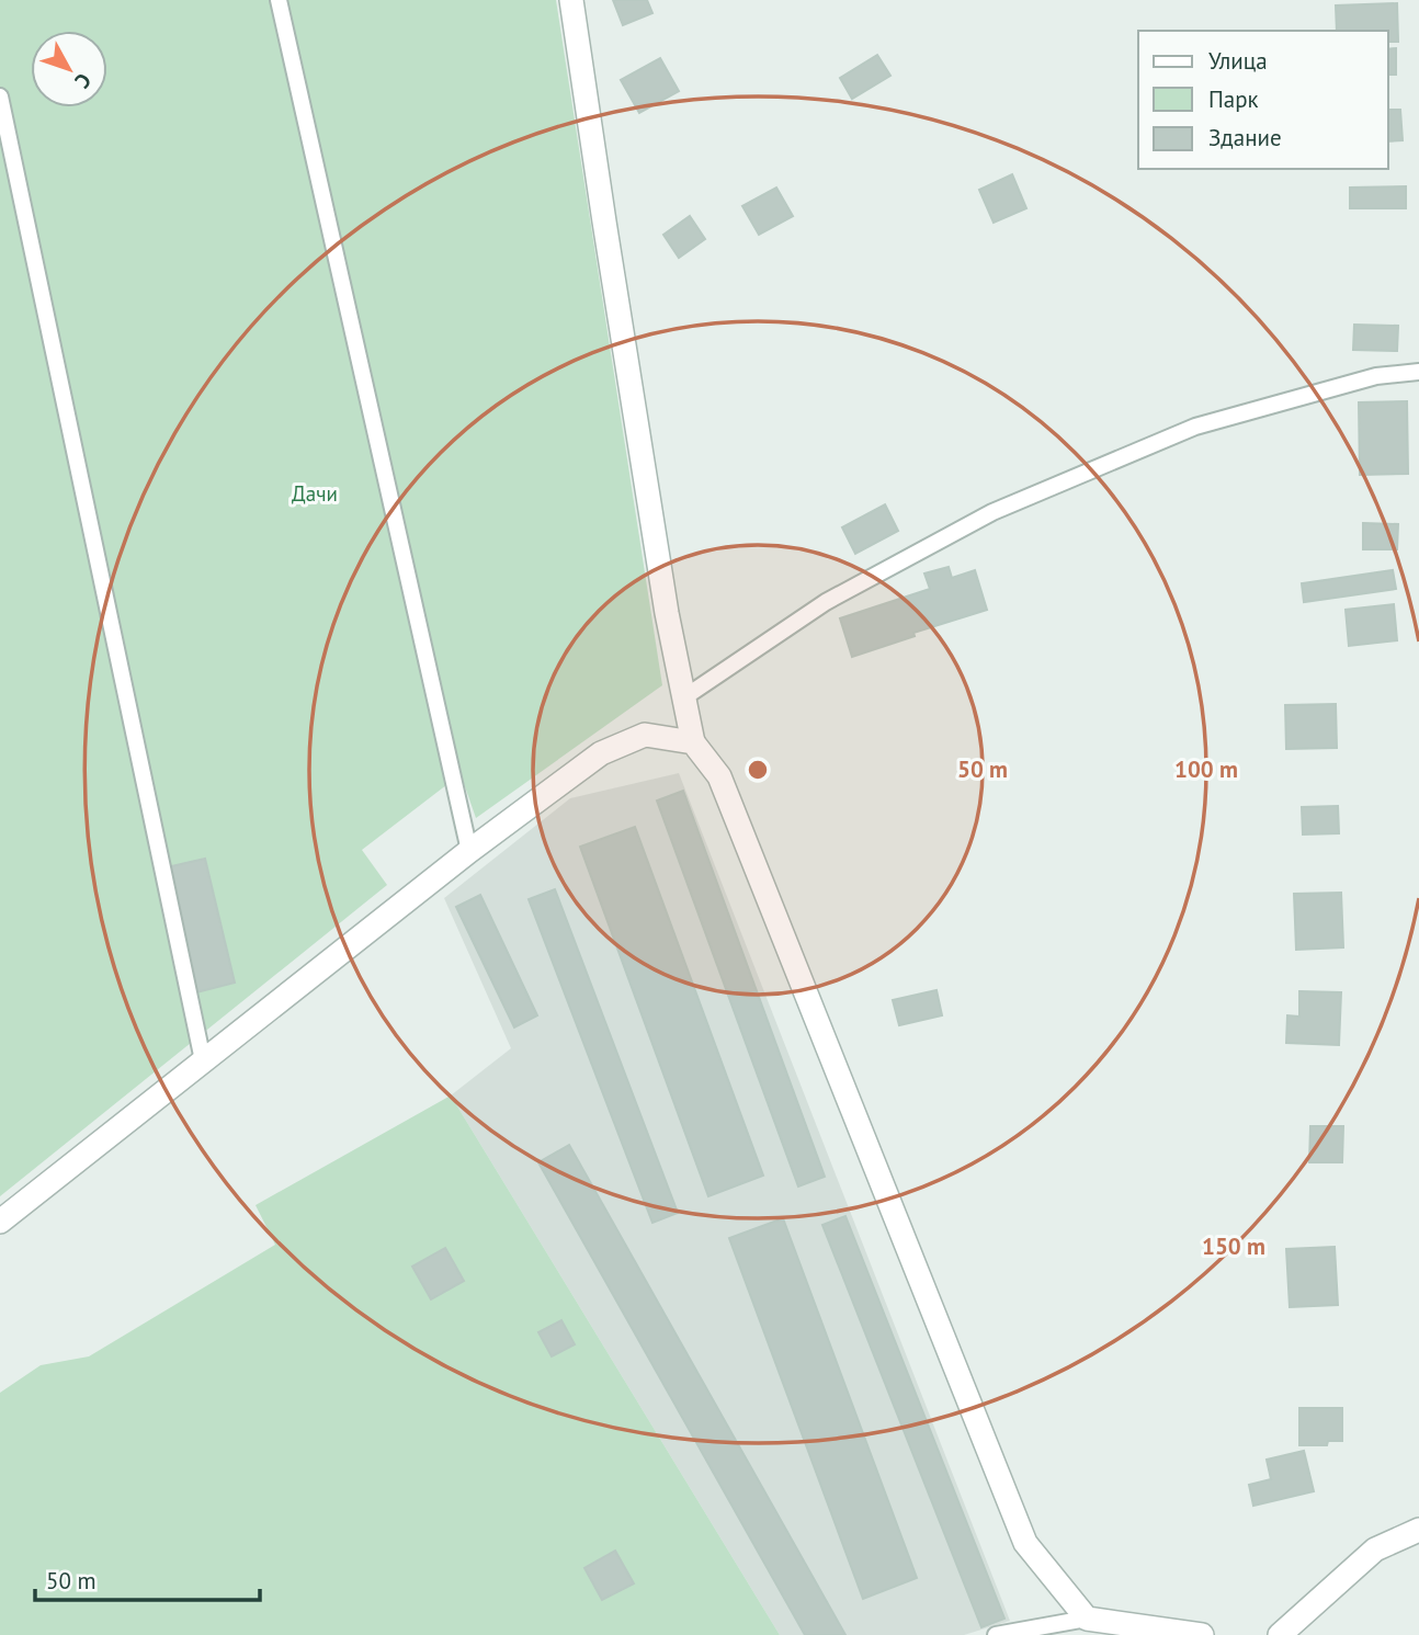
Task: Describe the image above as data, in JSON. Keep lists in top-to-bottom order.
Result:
{
  "parks": ["Дачи"],
  "legend": ["Улица", "Парк", "Здание"],
  "scale_bar": "50 m",
  "north": "bottom right",
  "rings": ["50 m", "100 m", "150 m"]
}
